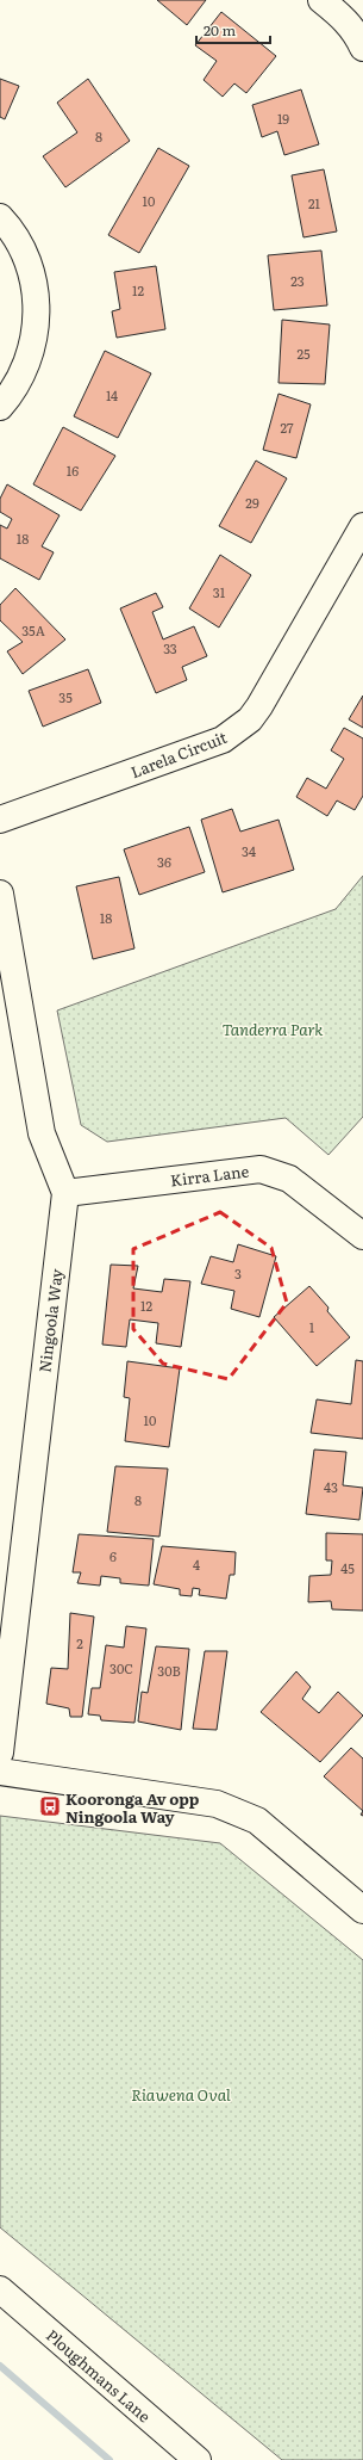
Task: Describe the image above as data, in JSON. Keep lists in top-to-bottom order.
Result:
{
  "streets": {
    "street": [
      "Larela Circuit",
      "Kirra Lane",
      "Ningoola Way",
      "Ploughmans Lane"
    ]
  },
  "crossings": [
    ["Kirra Lane", "Ningoola Way"]
  ],
  "parks": ["Tanderra Park", "Riawena Oval"],
  "places": {
    "bus stop": ["Kooronga Av opp Ningoola Way"]
  },
  "house_numbers": [
    "19",
    "8",
    "10",
    "21",
    "23",
    "12",
    "25",
    "14",
    "27",
    "16",
    "29",
    "18",
    "31",
    "35A",
    "33",
    "35",
    "34",
    "36",
    "18",
    "3",
    "12",
    "1",
    "10",
    "43",
    "8",
    "6",
    "4",
    "45",
    "2",
    "30C",
    "30B"
  ],
  "scale_bar": "20 m"
}
